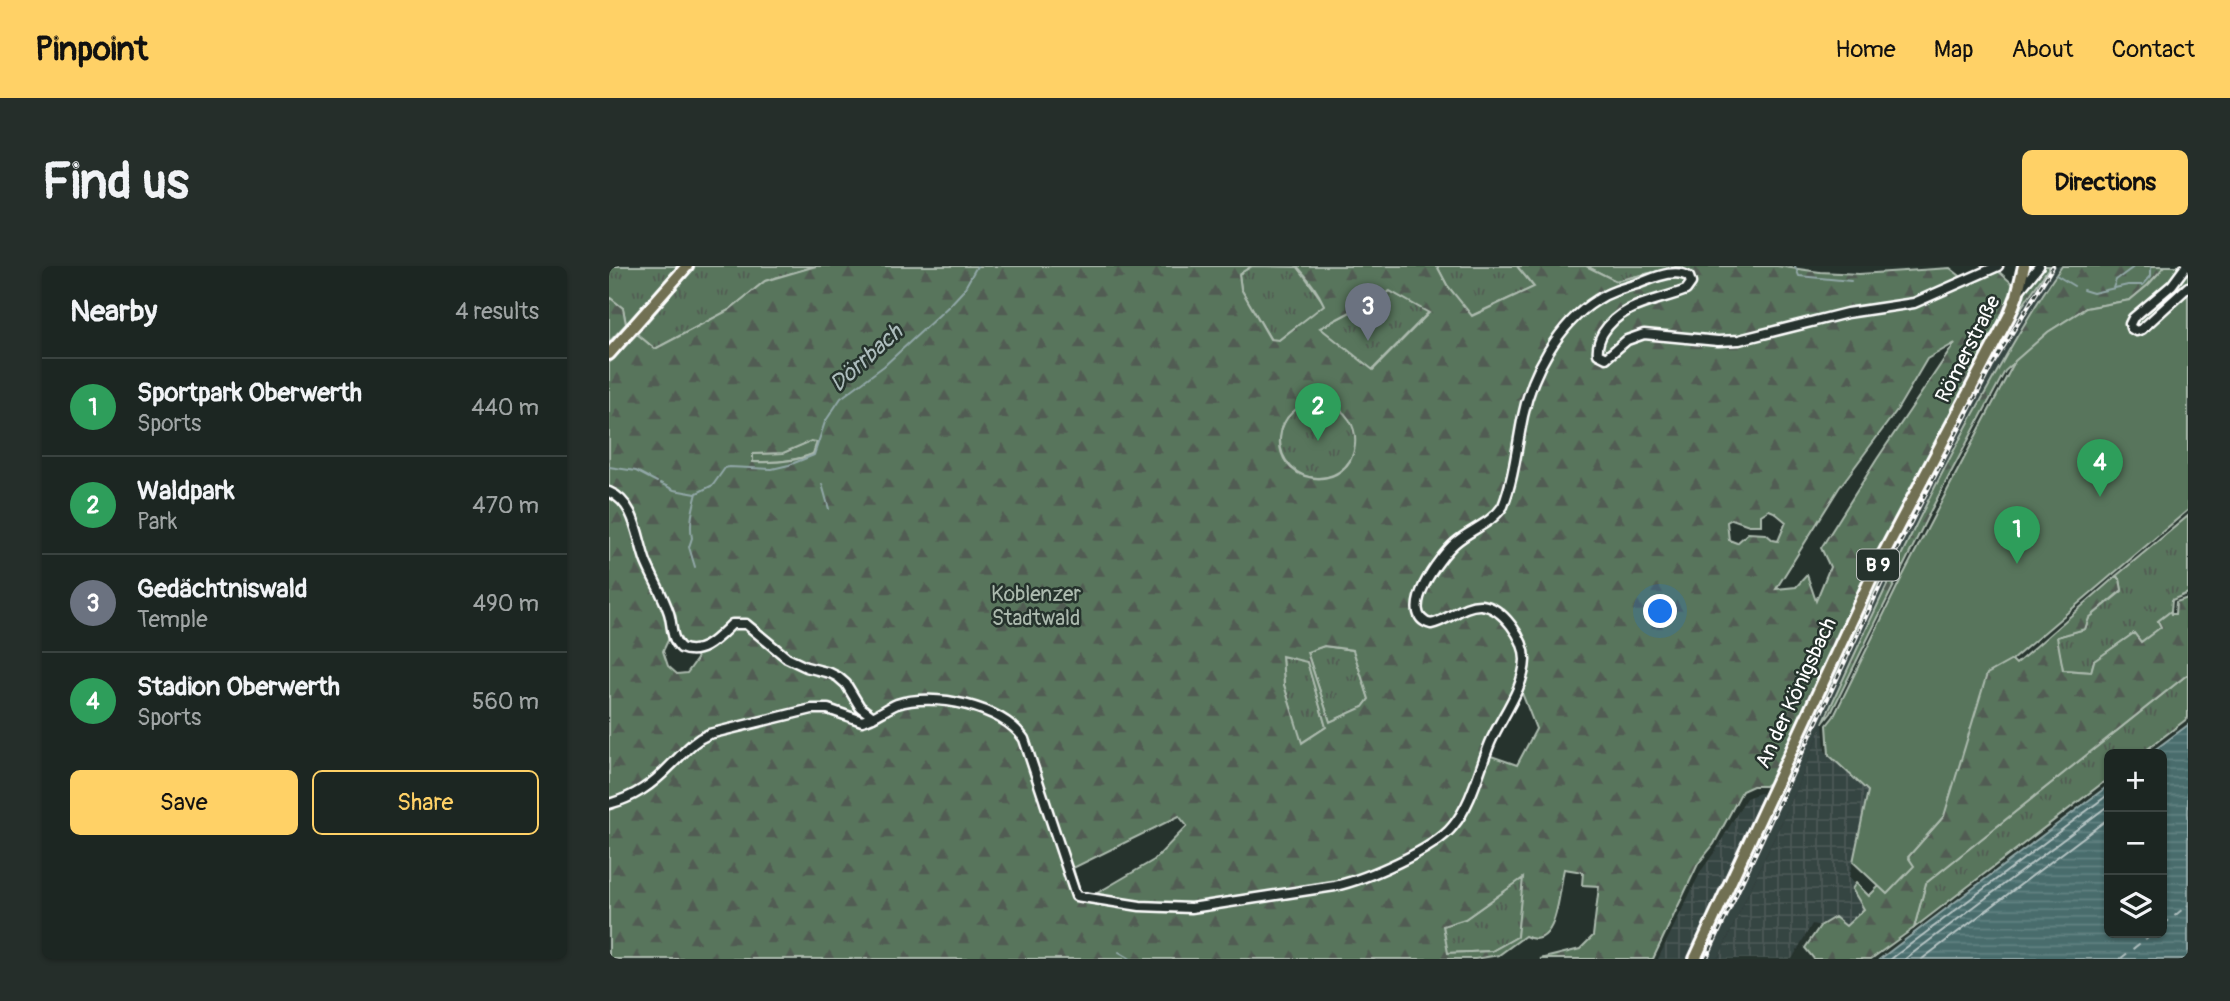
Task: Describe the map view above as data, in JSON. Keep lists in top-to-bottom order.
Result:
{
  "streets": {
    "main road": ["Römerstraße", "B 9", "An der Königsbach"]
  },
  "crossings": [
    ["Römerstraße", "An der Königsbach"]
  ],
  "water": ["Dörrbach"],
  "parks": ["Koblenzer Stadtwald"],
  "page": {
    "header": "Pinpoint",
    "nav": [
      "Home",
      "Map",
      "About",
      "Contact"
    ],
    "buttons": [
      "Directions",
      ["Save", "Share"]
    ],
    "title": "Find us",
    "heading": ["Nearby", "4 results"],
    "pins": [
      "3",
      "2",
      "4",
      "1"
    ],
    "list": [
      {
        "mark": "1",
        "name": "Sportpark Oberwerth",
        "note": "Sports",
        "value": "440 m"
      },
      {
        "mark": "2",
        "name": "Waldpark",
        "note": "Park",
        "value": "470 m"
      },
      {
        "mark": "3",
        "name": "Gedächtniswald",
        "note": "Temple",
        "value": "490 m"
      },
      {
        "mark": "4",
        "name": "Stadion Oberwerth",
        "note": "Sports",
        "value": "560 m"
      }
    ],
    "map_buttons": ["+", "−"]
  }
}
